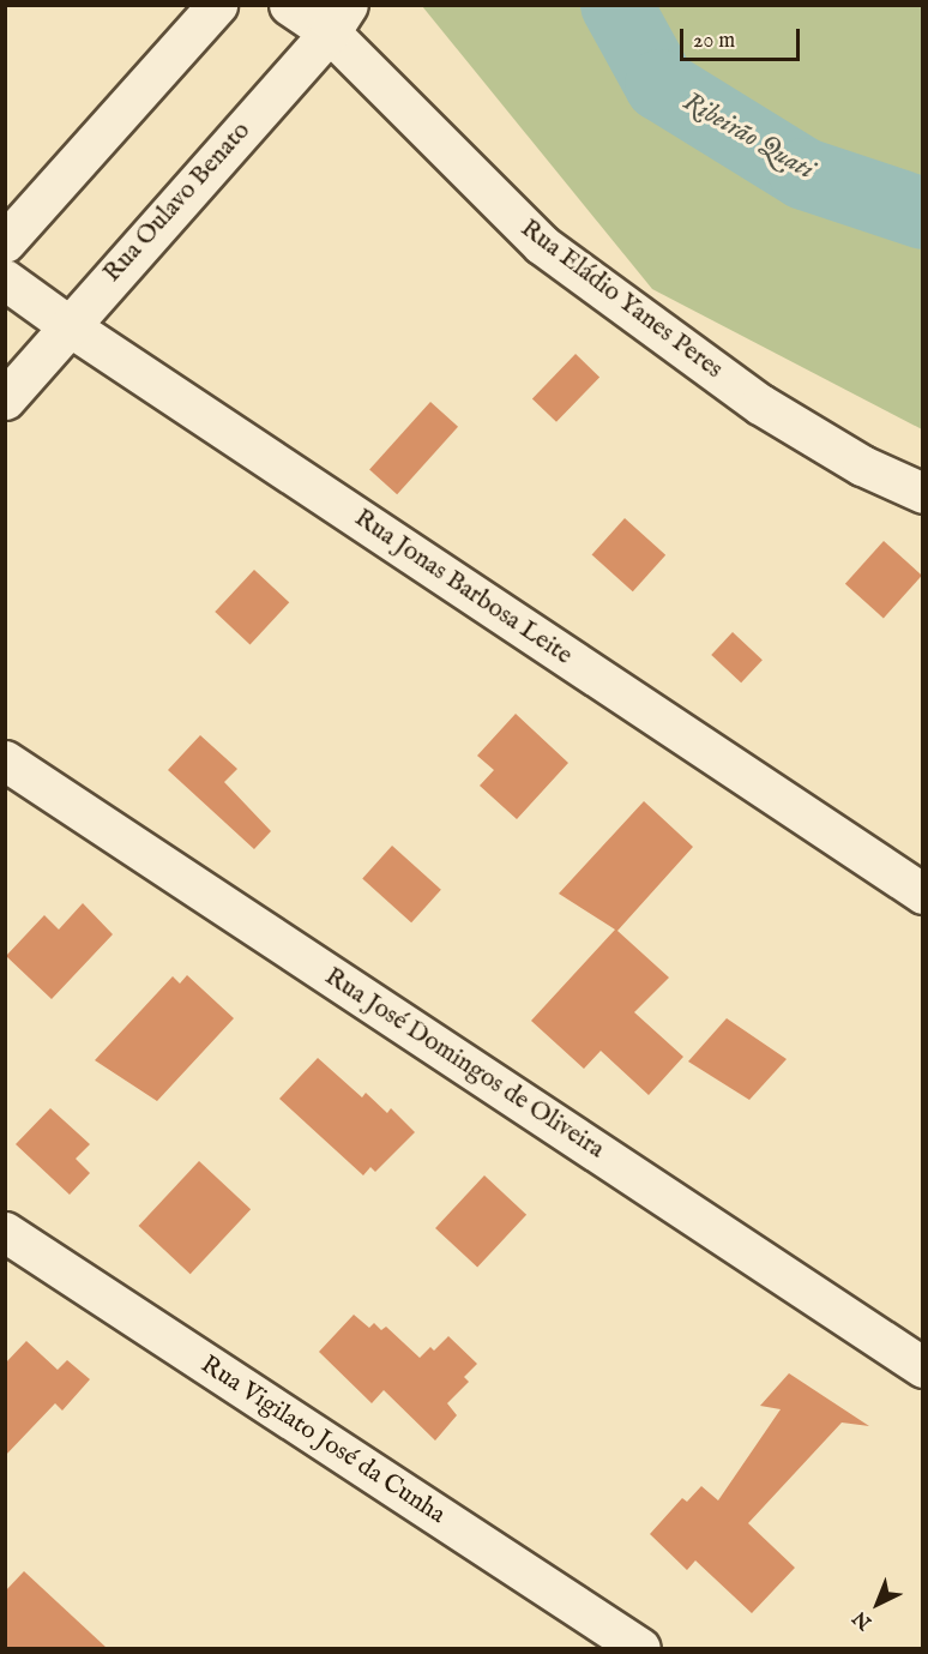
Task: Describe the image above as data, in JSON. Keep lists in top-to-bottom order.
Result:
{
  "streets": {
    "street": [
      "Rua Oulavo Benato",
      "Rua Eládio Yanes Peres",
      "Rua Jonas Barbosa Leite",
      "Rua José Domingos de Oliveira",
      "Rua Vigilato José da Cunha"
    ]
  },
  "crossings": [
    ["Rua Oulavo Benato", "Rua Eládio Yanes Peres"],
    ["Rua Oulavo Benato", "Rua Jonas Barbosa Leite"]
  ],
  "water": ["Ribeirão Quati"],
  "scale_bar": "20 m",
  "north": "bottom left"
}
